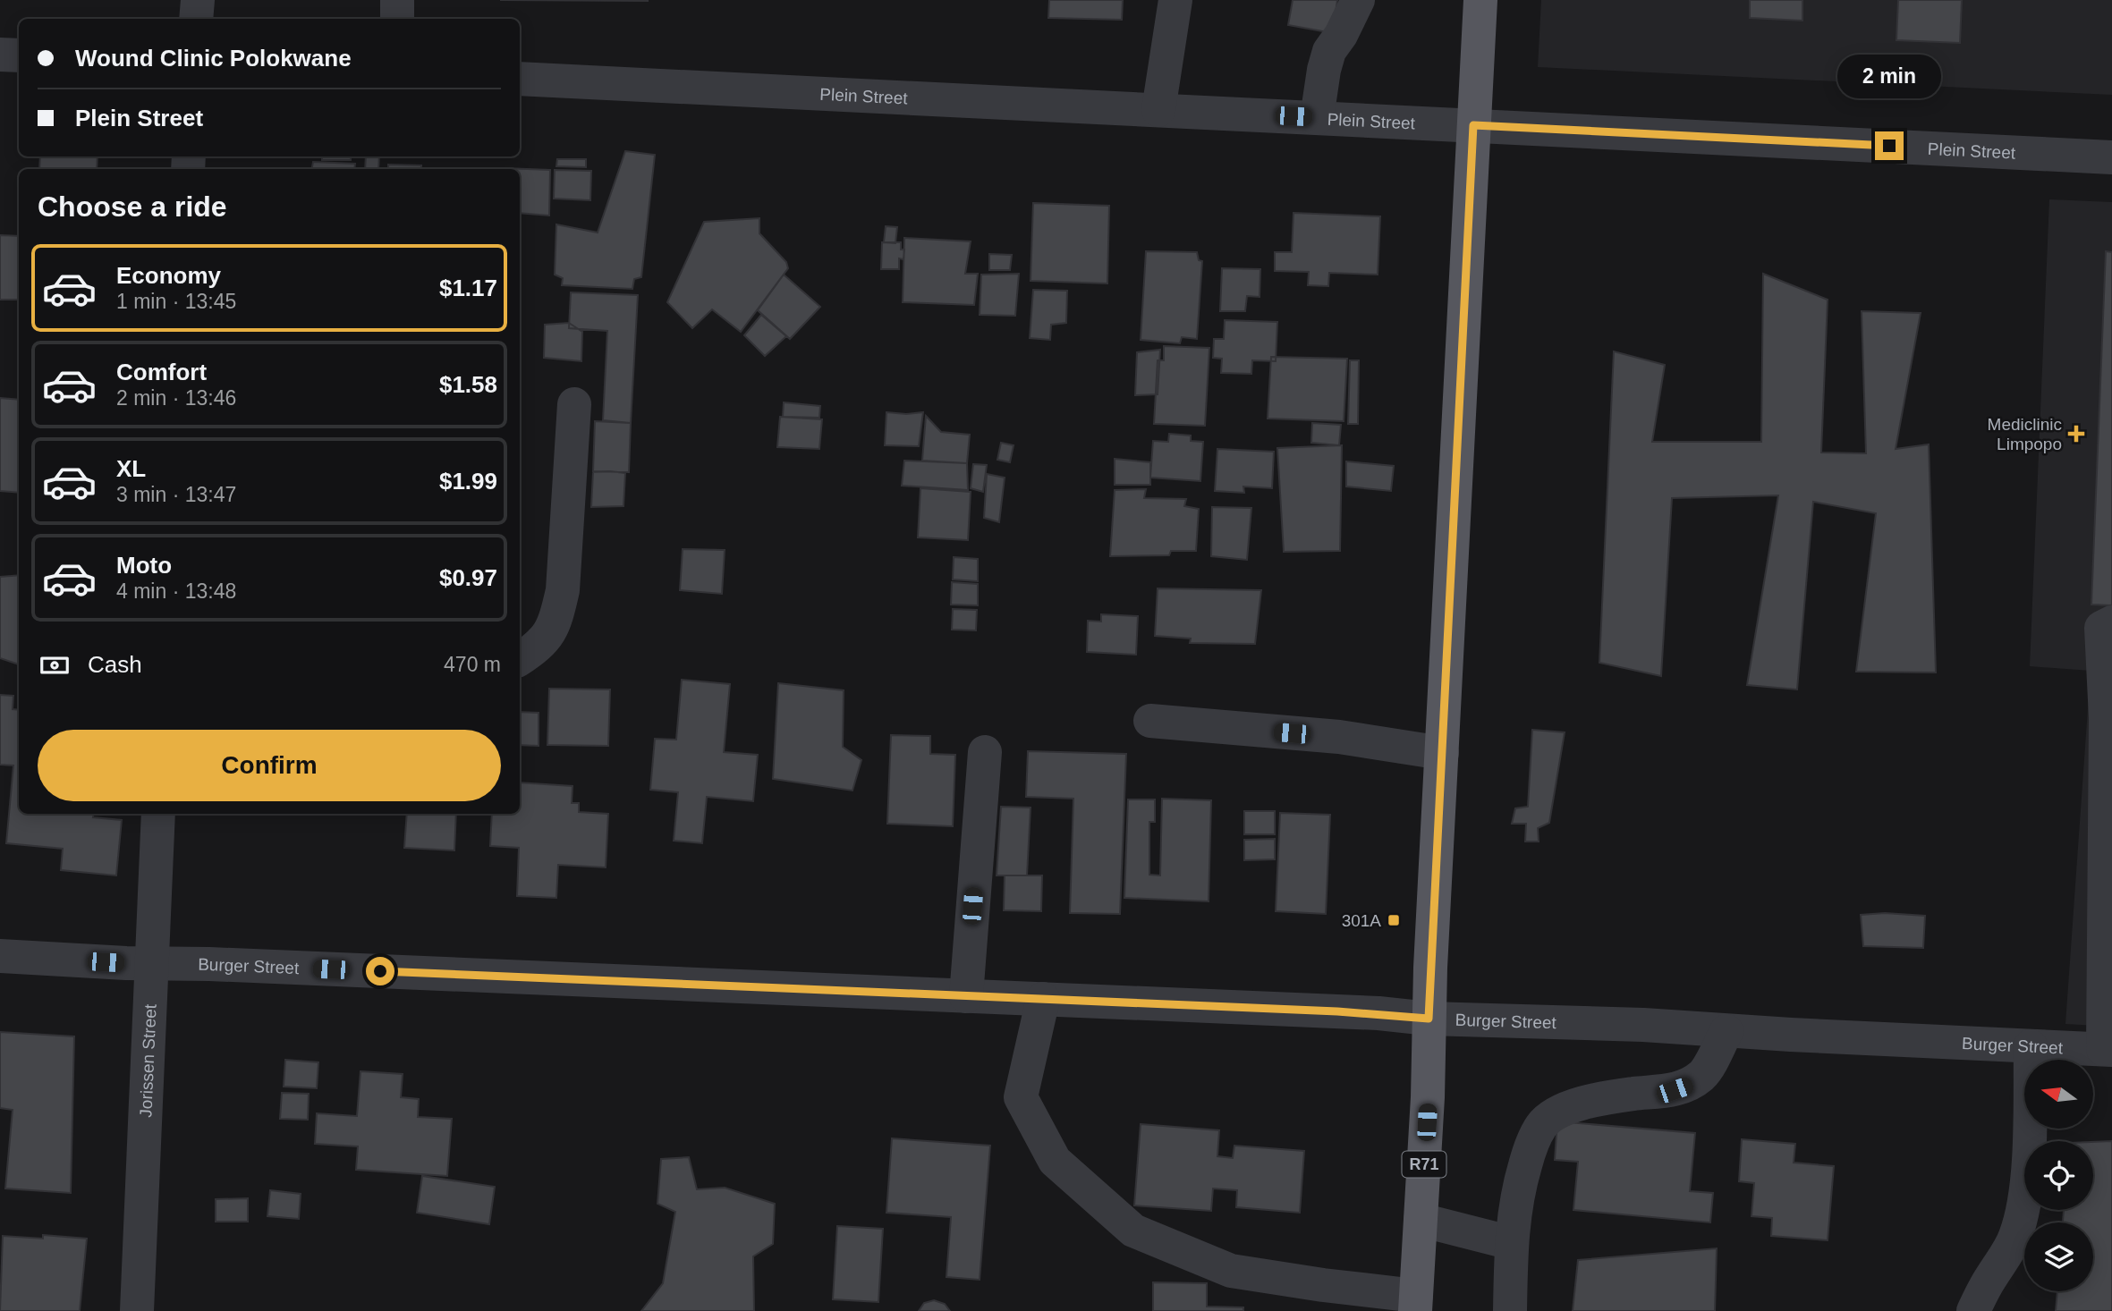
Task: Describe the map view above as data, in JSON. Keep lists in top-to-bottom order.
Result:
{
  "streets": {
    "main road": ["R71"],
    "street": ["Plein Street", "Burger Street", "Jorissen Street"]
  },
  "crossings": [
    ["Plein Street", "R71"],
    ["Burger Street", "Jorissen Street"],
    ["Burger Street", "R71"]
  ],
  "places": {
    "health": ["Mediclinic Limpopo"],
    "transit": ["301A"]
  },
  "north": "left",
  "page": {
    "banner": ["Wound Clinic Polokwane", "Plein Street"],
    "bubble": "2 min",
    "heading": "Choose a ride",
    "list": [
      {
        "name": "Economy",
        "note": "1 min · 13:45",
        "value": "$1.17"
      },
      {
        "name": "Comfort",
        "note": "2 min · 13:46",
        "value": "$1.58"
      },
      {
        "name": "XL",
        "note": "3 min · 13:47",
        "value": "$1.99"
      },
      {
        "name": "Moto",
        "note": "4 min · 13:48",
        "value": "$0.97"
      }
    ],
    "pay": ["Cash", "470 m"],
    "buttons": "Confirm"
  }
}
